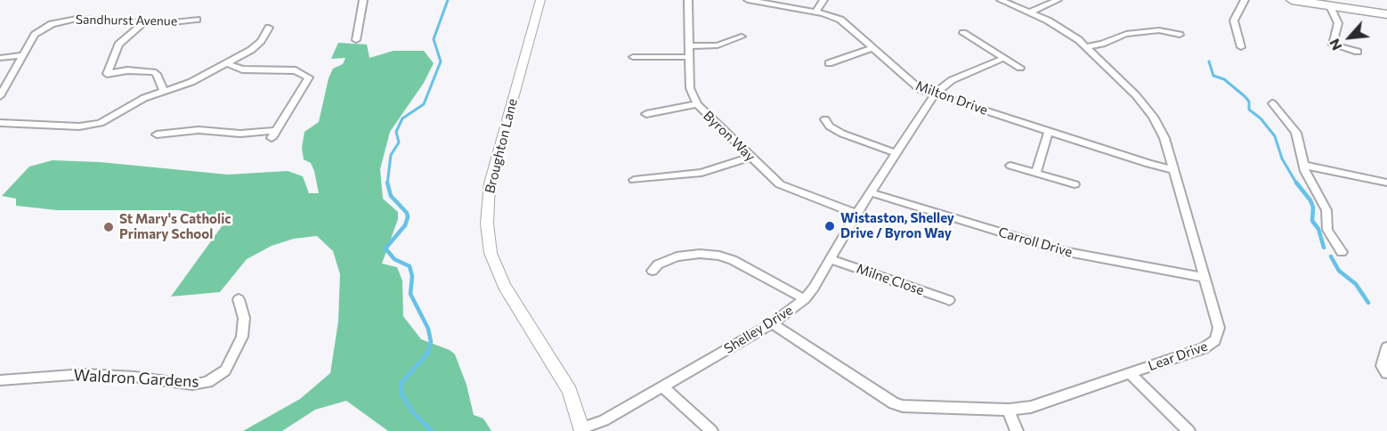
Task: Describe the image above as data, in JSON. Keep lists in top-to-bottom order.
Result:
{
  "streets": {
    "street": [
      "Sandhurst Avenue",
      "Milton Drive",
      "Byron Way",
      "Broughton Lane",
      "Carroll Drive",
      "Milne Close",
      "Shelley Drive",
      "Lear Drive",
      "Waldron Gardens"
    ]
  },
  "crossings": [
    ["Milton Drive", "Shelley Drive"],
    ["Milton Drive", "Lear Drive"],
    ["Byron Way", "Shelley Drive"],
    ["Broughton Lane", "Shelley Drive"],
    ["Carroll Drive", "Shelley Drive"],
    ["Carroll Drive", "Lear Drive"],
    ["Milne Close", "Shelley Drive"],
    ["Shelley Drive", "Lear Drive"]
  ],
  "places": ["Wistaston, Shelley Drive / Byron Way", "St Mary's Catholic Primary School"],
  "north": "bottom left"
}
